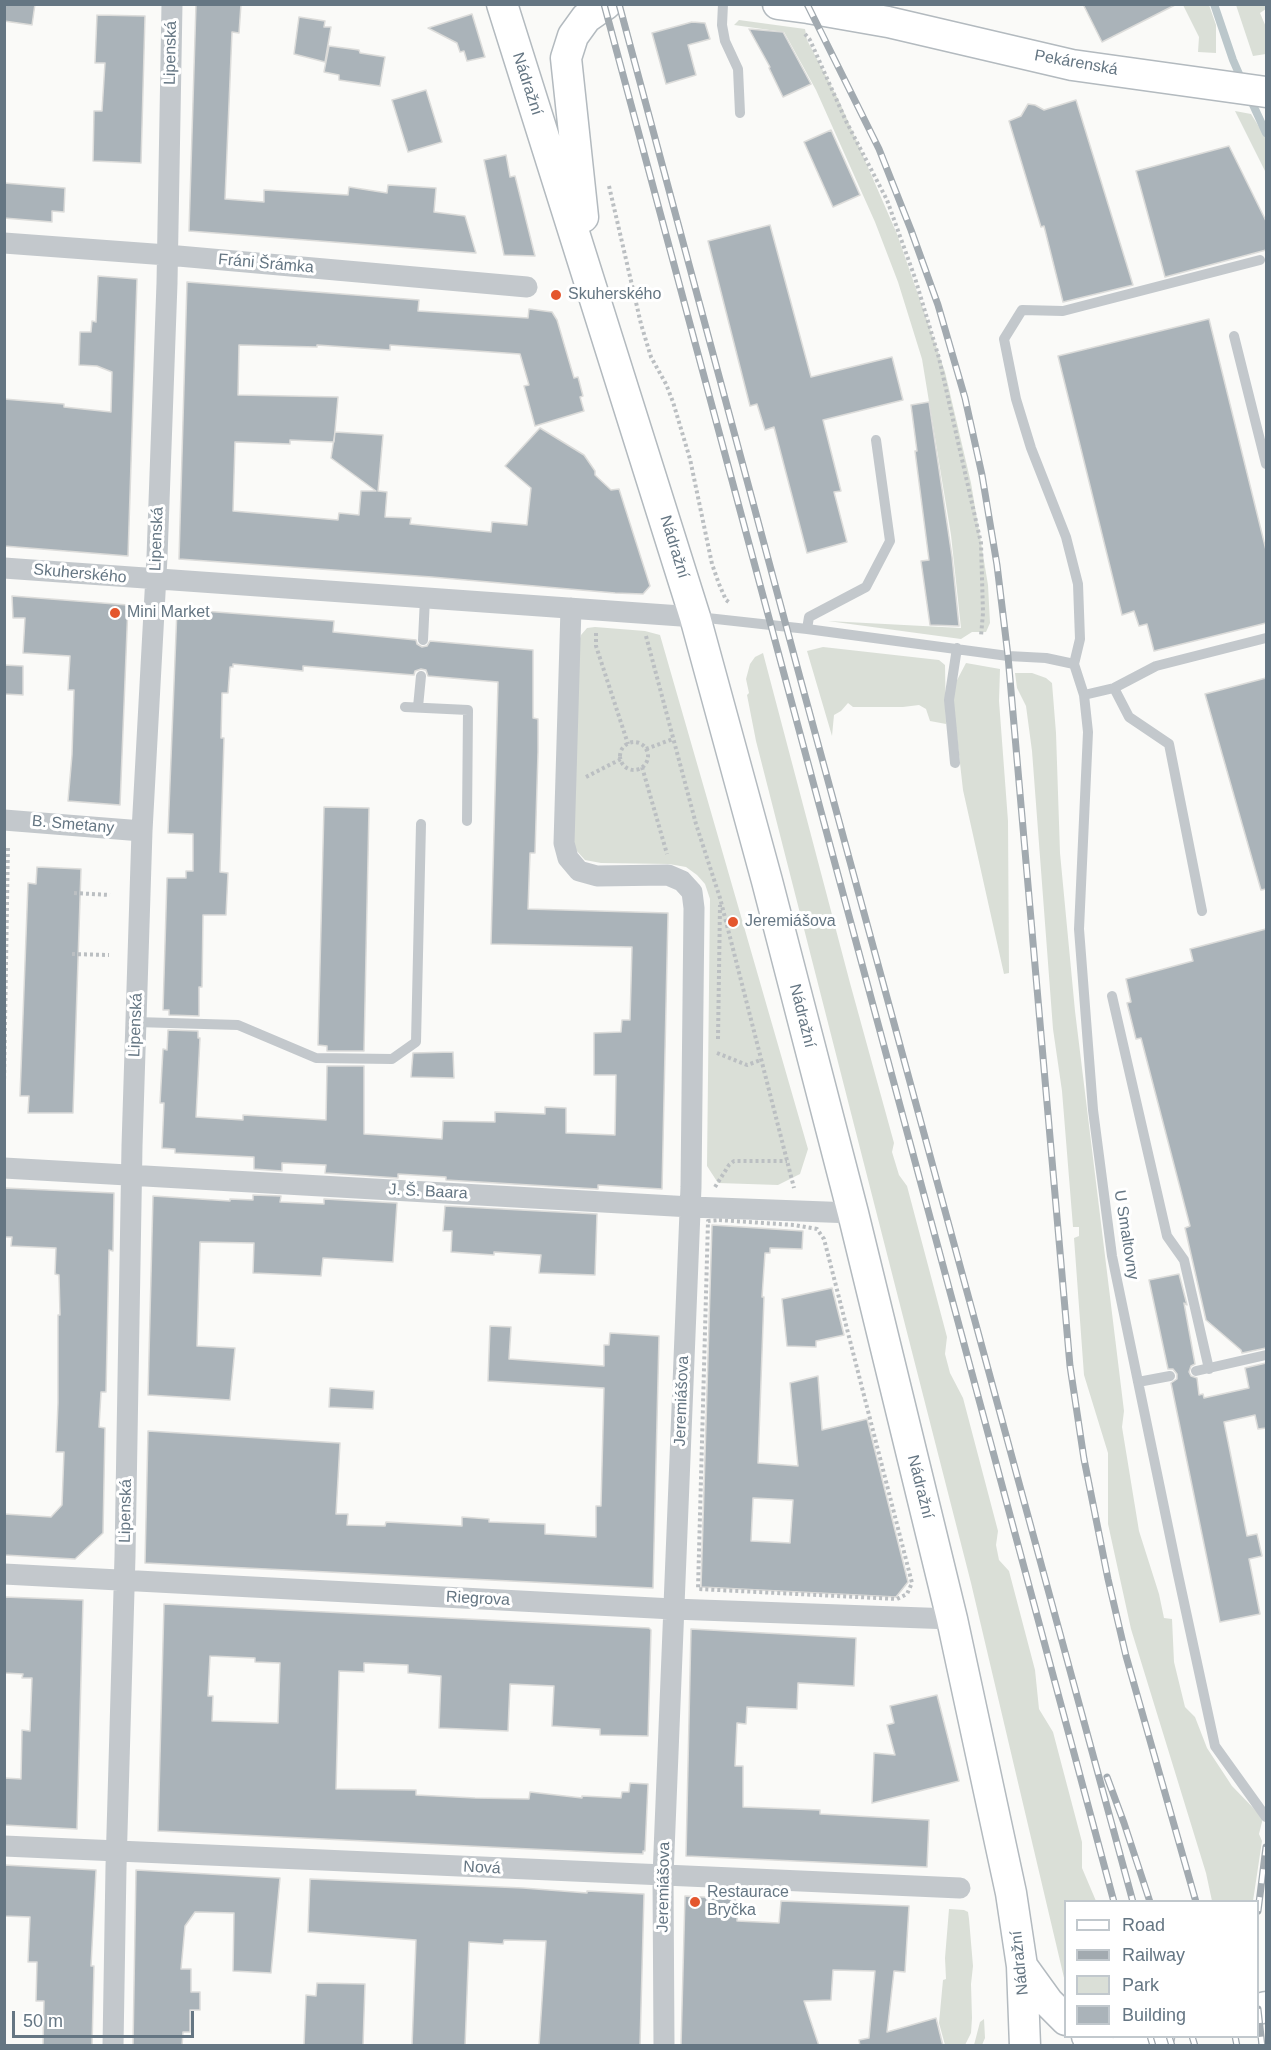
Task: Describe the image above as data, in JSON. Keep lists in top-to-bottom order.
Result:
{
  "streets": {
    "main road": ["Pekárenská", "Nádražní"],
    "street": [
      "Lipenská",
      "Fráni Šrámka",
      "Skuherského",
      "B. Smetany",
      "J. Š. Baara",
      "Jeremiášova",
      "Riegrova",
      "Nová"
    ],
    "lane": ["U Smaltovny"]
  },
  "crossings": [
    ["Lipenská", "Fráni Šrámka"],
    ["Lipenská", "Skuherského"],
    ["Lipenská", "B. Smetany"],
    ["Lipenská", "J. Š. Baara"],
    ["Lipenská", "Riegrova"],
    ["Lipenská", "Nová"],
    ["Nádražní", "Skuherského"],
    ["Nádražní", "J. Š. Baara"],
    ["Nádražní", "Riegrova"],
    ["J. Š. Baara", "Jeremiášova"],
    ["Jeremiášova", "Riegrova"],
    ["Jeremiášova", "Nová"]
  ],
  "places": [
    "Skuherského",
    "Mini Market",
    "Jeremiášova",
    "Restaurace Bryčka"
  ],
  "legend": [
    "Road",
    "Railway",
    "Park",
    "Building"
  ],
  "scale_bar": "50 m"
}
